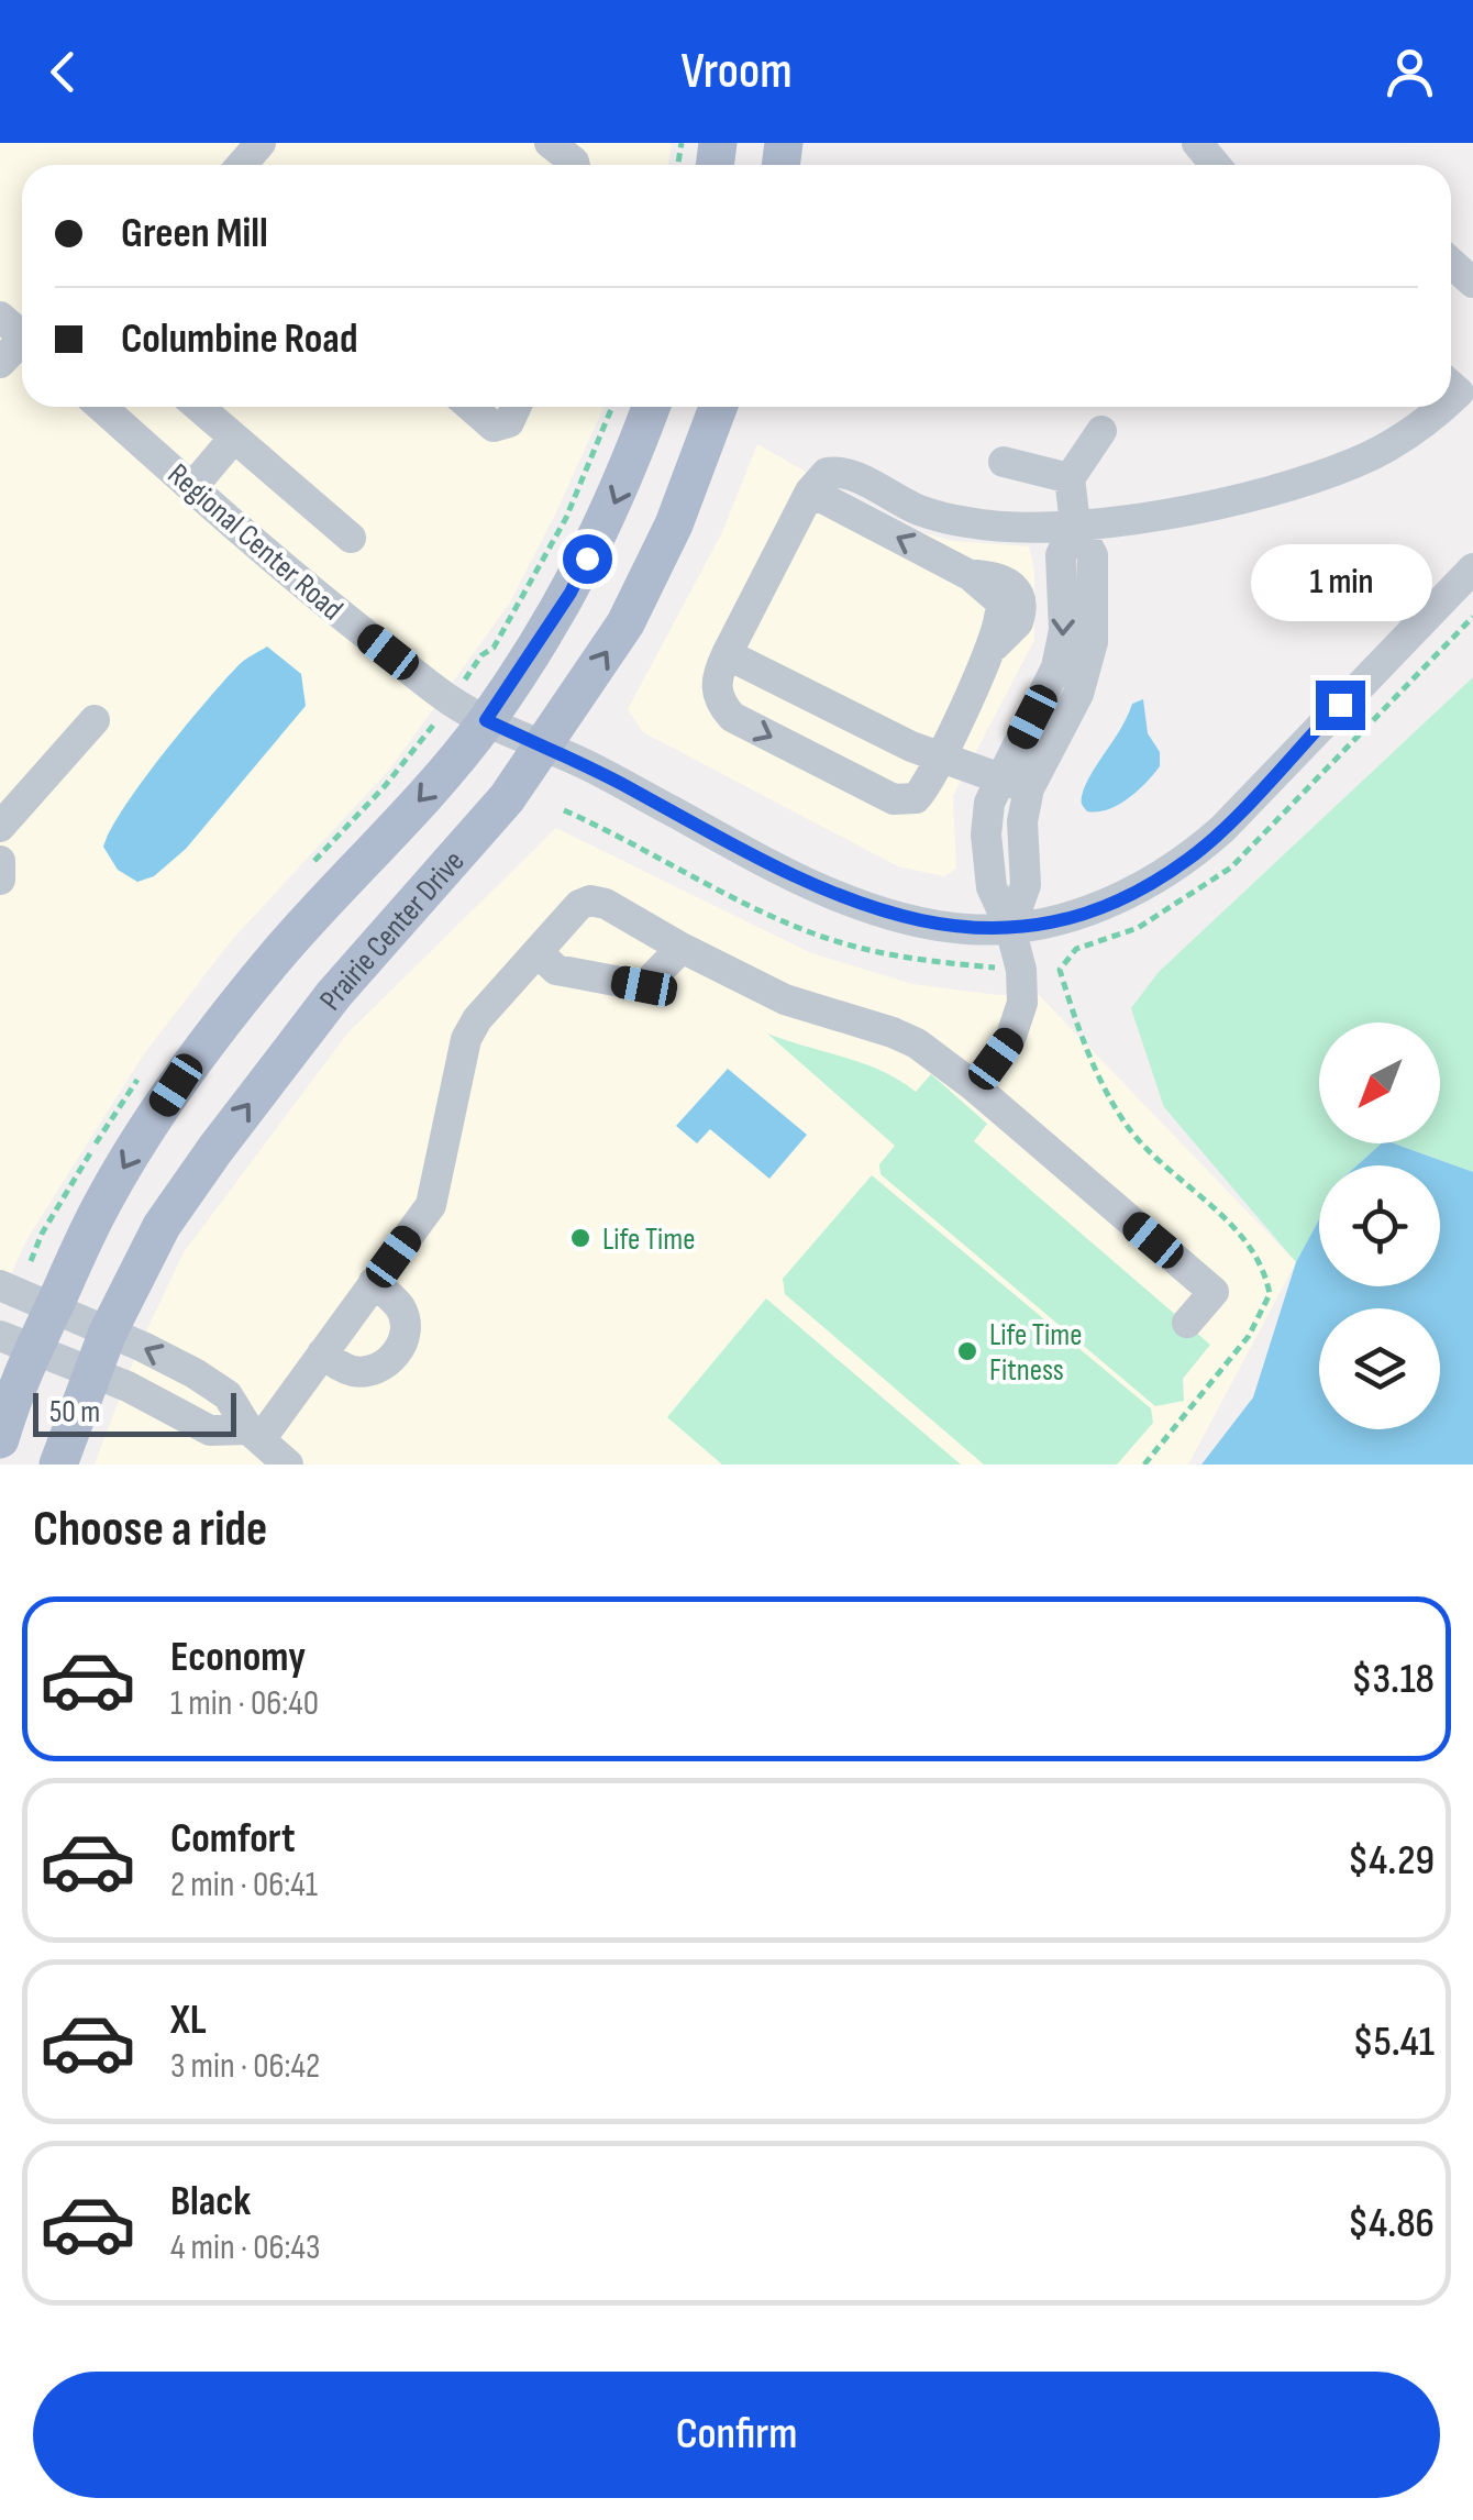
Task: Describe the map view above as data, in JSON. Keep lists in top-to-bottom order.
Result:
{
  "streets": {
    "main road": ["Prairie Center Drive"],
    "street": ["Regional Center Road"]
  },
  "crossings": [
    ["Regional Center Road", "Prairie Center Drive"]
  ],
  "places": ["Life Time", "Life Time Fitness"],
  "scale_bar": "50 m",
  "north": "bottom left",
  "page": {
    "header": "Vroom",
    "banner": ["Green Mill", "Columbine Road"],
    "bubble": "1 min",
    "scale": "50 m",
    "heading": "Choose a ride",
    "list": [
      {
        "name": "Economy",
        "note": "1 min · 06:40",
        "value": "$3.18"
      },
      {
        "name": "Comfort",
        "note": "2 min · 06:41",
        "value": "$4.29"
      },
      {
        "name": "XL",
        "note": "3 min · 06:42",
        "value": "$5.41"
      },
      {
        "name": "Black",
        "note": "4 min · 06:43",
        "value": "$4.86"
      }
    ],
    "buttons": "Confirm"
  }
}
